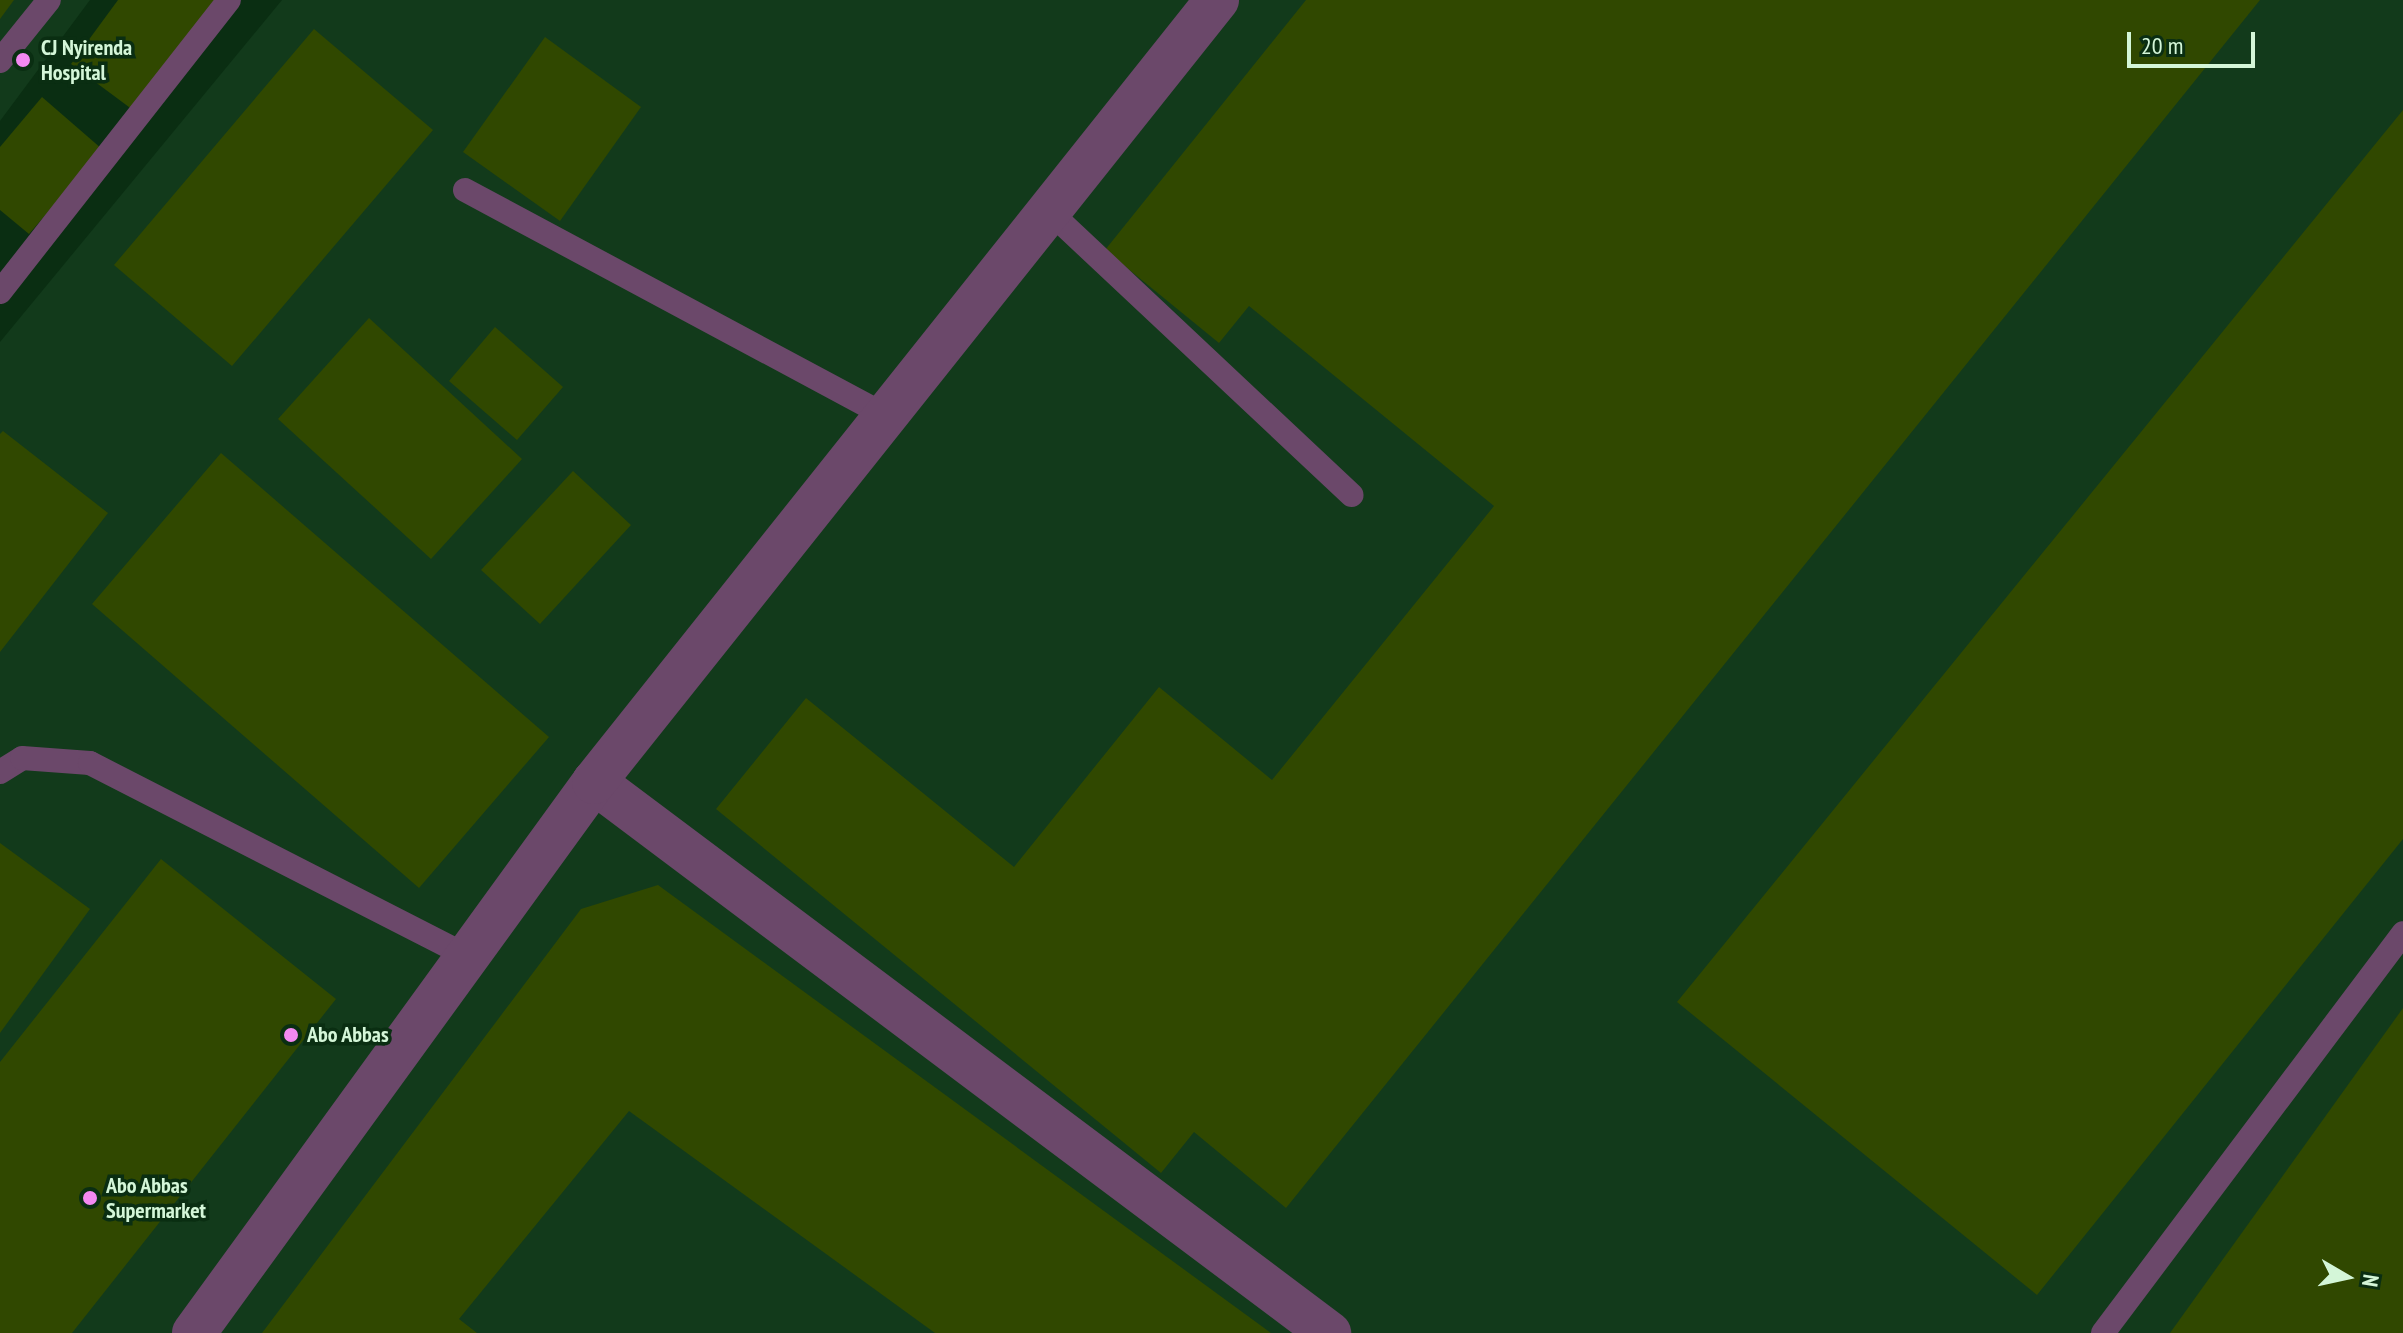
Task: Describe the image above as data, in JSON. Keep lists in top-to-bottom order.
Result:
{
  "places": ["CJ Nyirenda Hospital", "Abo Abbas", "Abo Abbas Supermarket"],
  "scale_bar": "20 m",
  "north": "right"
}
